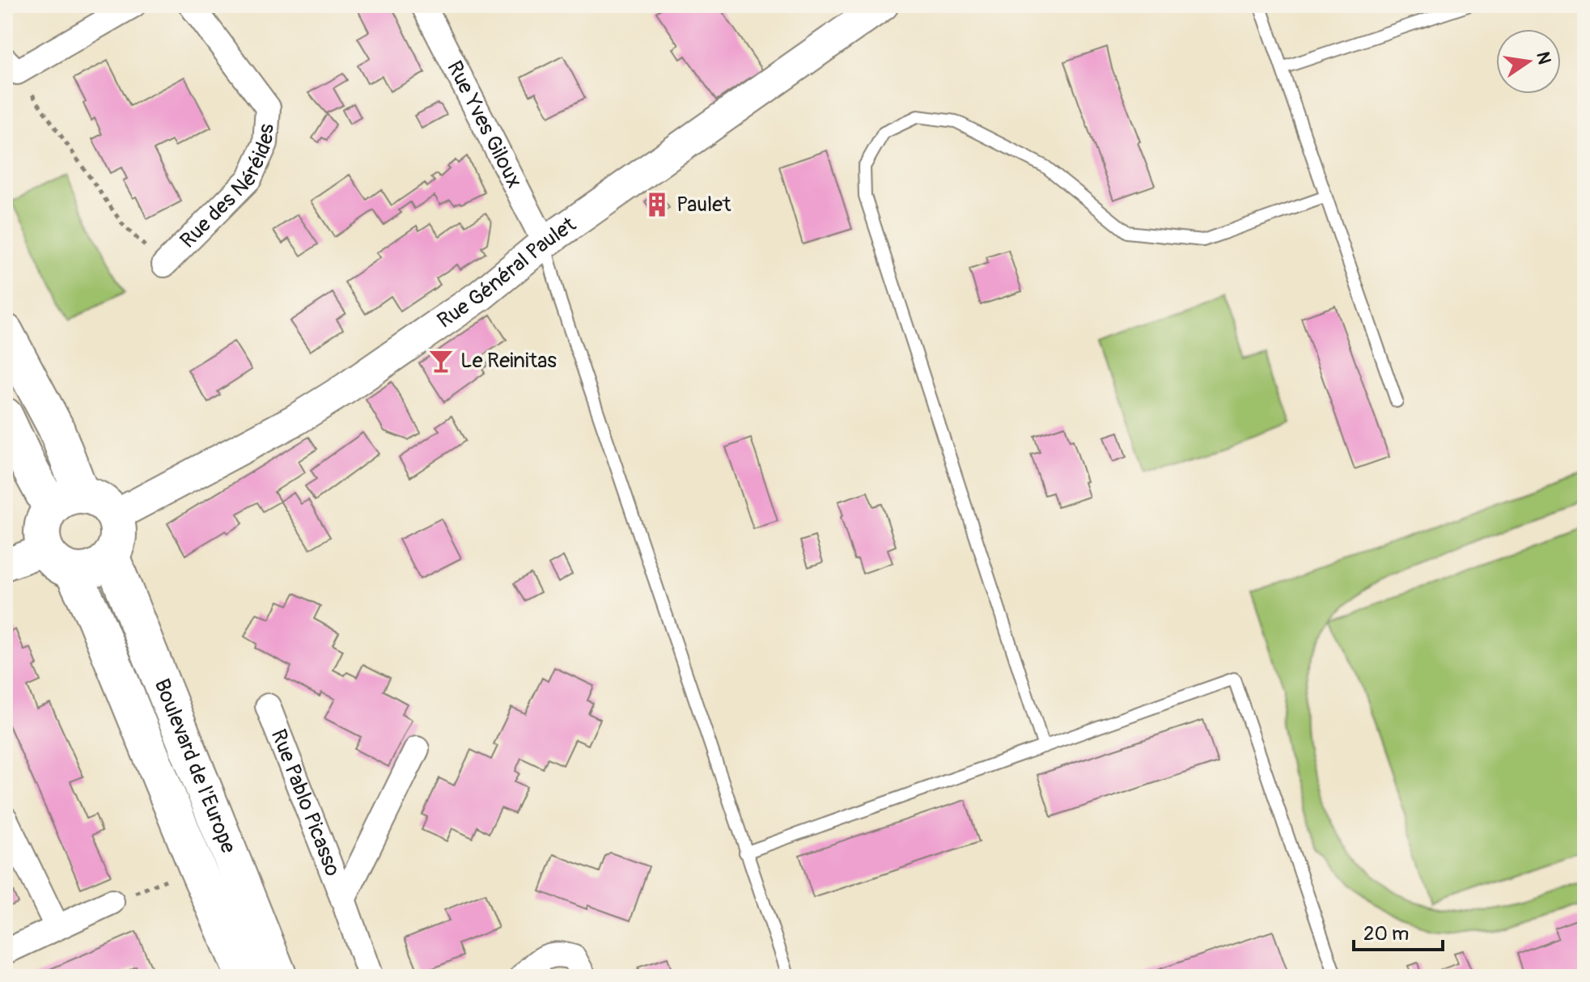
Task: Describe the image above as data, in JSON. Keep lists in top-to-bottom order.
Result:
{
  "streets": {
    "main road": ["Boulevard de l'Europe"],
    "street": [
      "Rue Yves Giloux",
      "Rue des Néréides",
      "Rue Général Paulet",
      "Rue Pablo Picasso"
    ]
  },
  "crossings": [
    ["Rue Yves Giloux", "Rue Général Paulet"],
    ["Rue Général Paulet", "Boulevard de l'Europe"]
  ],
  "places": {
    "building": ["Paulet"],
    "bar": ["Le Reinitas"]
  },
  "scale_bar": "20 m",
  "north": "right"
}
